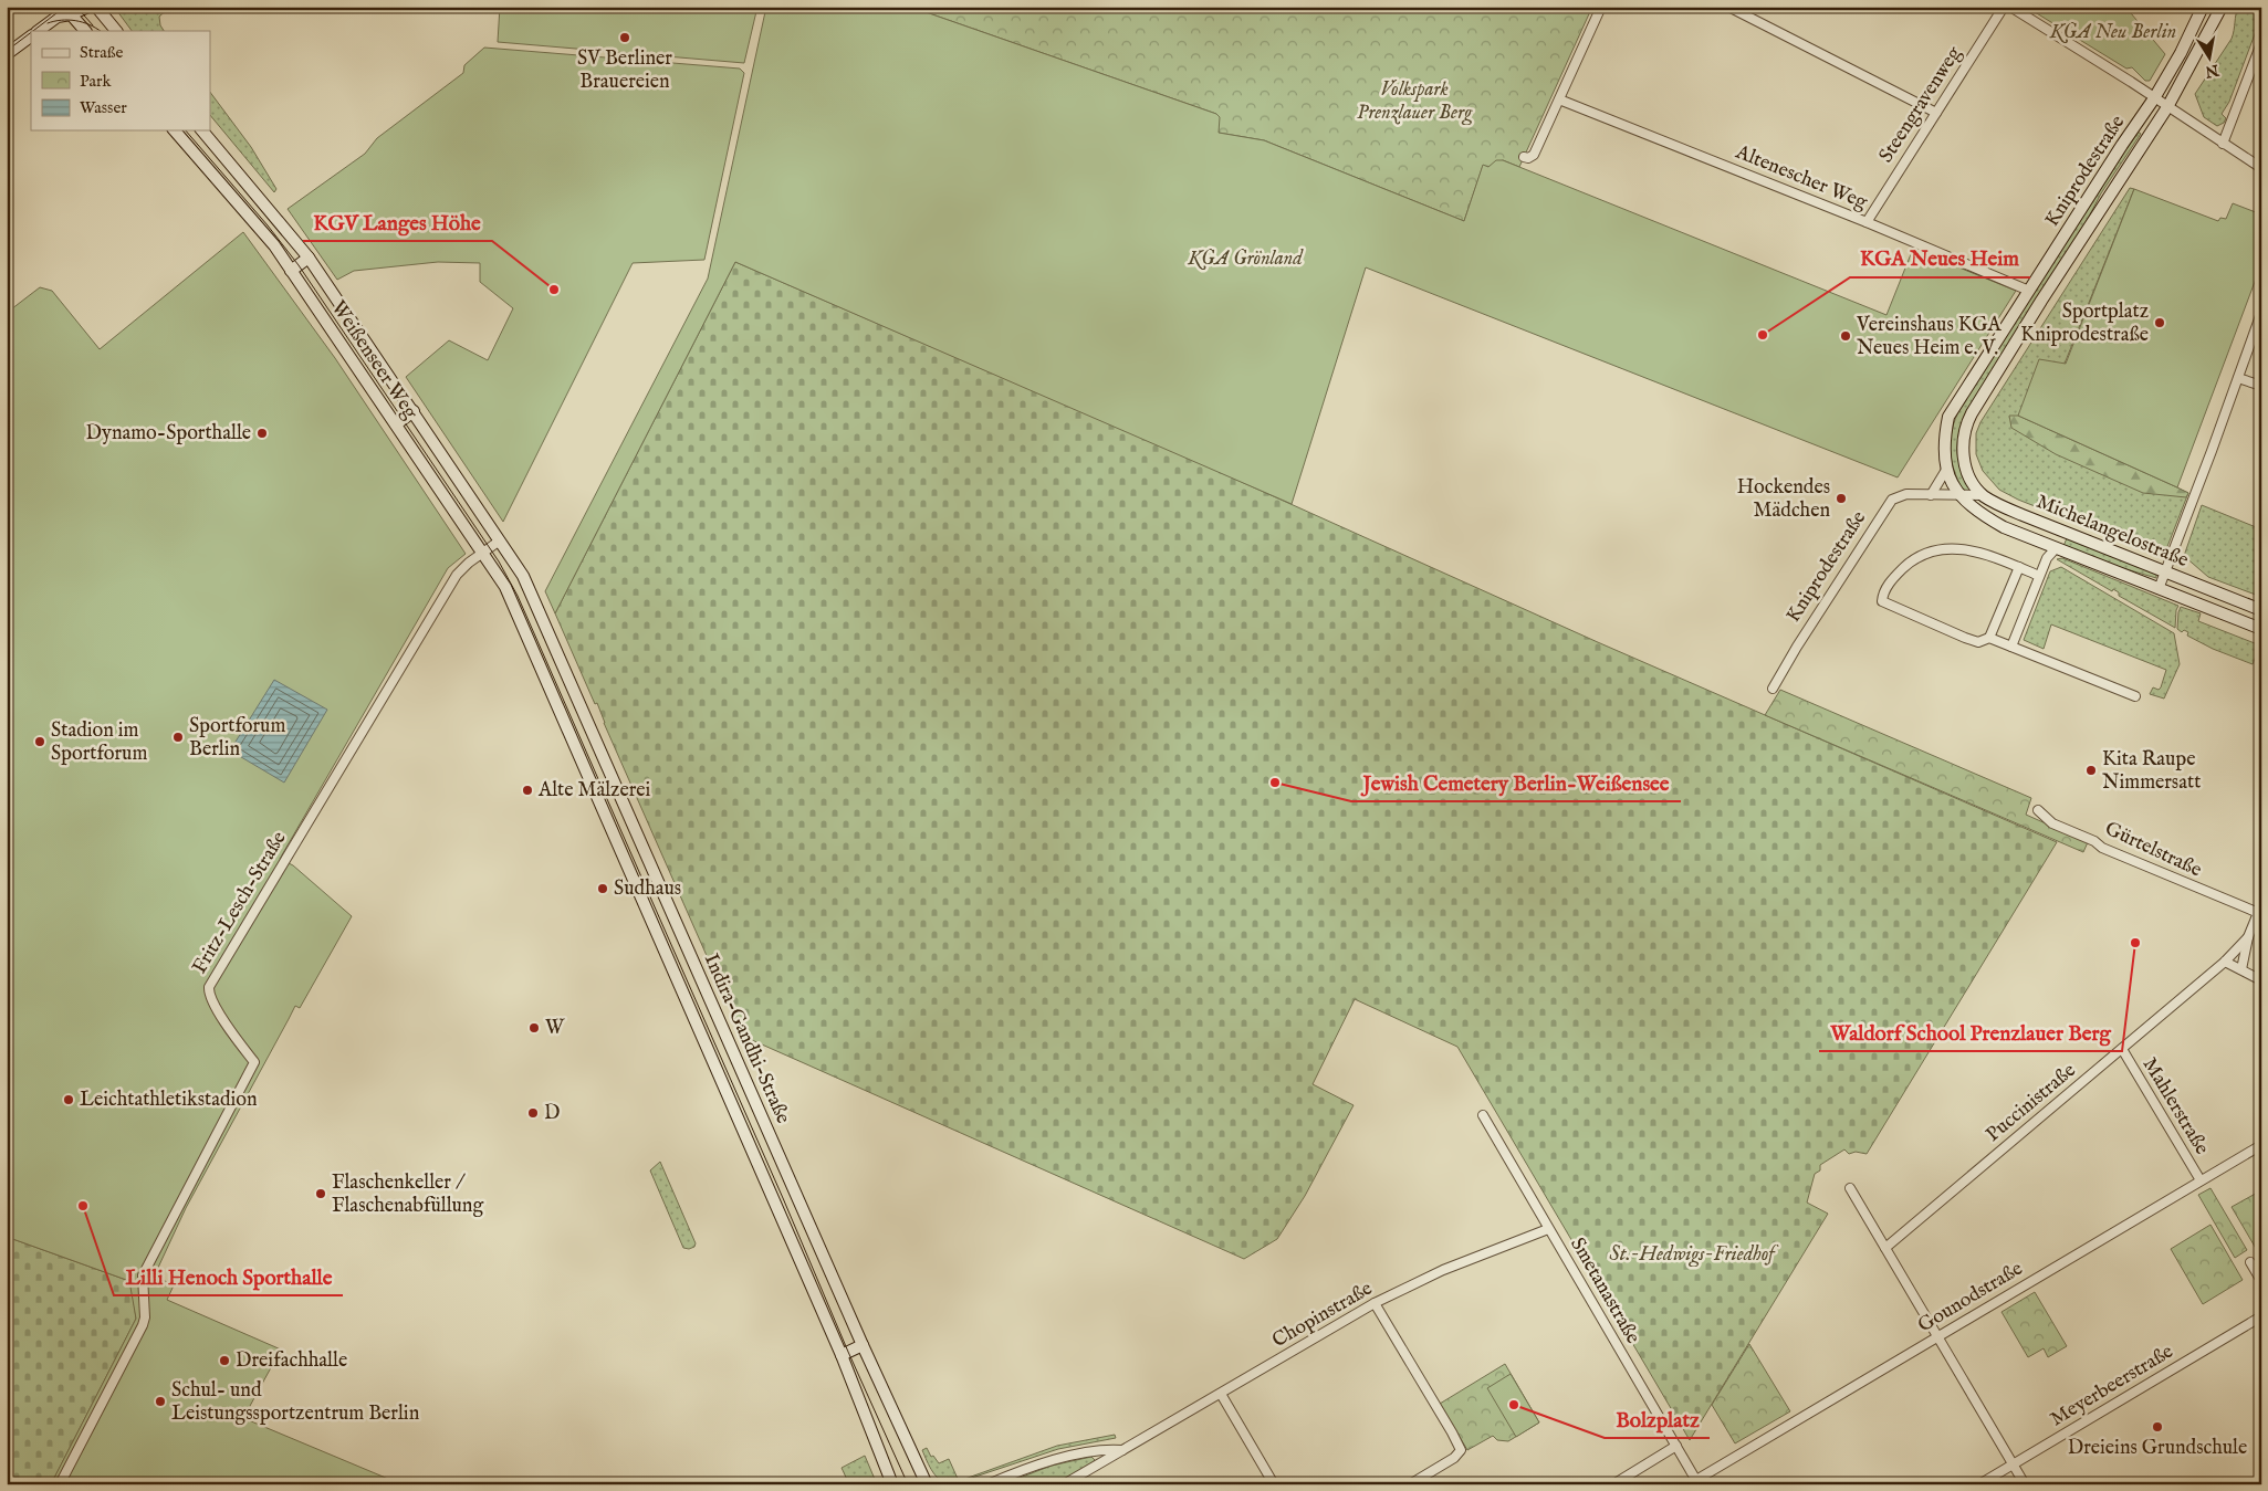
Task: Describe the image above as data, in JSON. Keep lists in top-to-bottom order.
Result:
{
  "streets": {
    "main road": [
      "Kniprodestraße",
      "Weißenseer Weg",
      "Michelangelostraße",
      "Indira-Gandhi-Straße"
    ],
    "street": [
      "Steengravenweg",
      "Altenescher Weg",
      "Gürtelstraße",
      "Fritz-Lesch-Straße",
      "Puccinistraße",
      "Mahlerstraße",
      "Smetanastraße",
      "Gounodstraße",
      "Chopinstraße",
      "Meyerbeerstraße"
    ]
  },
  "crossings": [
    ["Steengravenweg", "Altenescher Weg"],
    ["Kniprodestraße", "Altenescher Weg"],
    ["Kniprodestraße", "Michelangelostraße"],
    ["Weißenseer Weg", "Fritz-Lesch-Straße"],
    ["Weißenseer Weg", "Indira-Gandhi-Straße"],
    ["Gürtelstraße", "Puccinistraße"],
    ["Puccinistraße", "Mahlerstraße"],
    ["Mahlerstraße", "Gounodstraße"],
    ["Smetanastraße", "Gounodstraße"],
    ["Smetanastraße", "Chopinstraße"]
  ],
  "parks": [
    "KGA Neu Berlin",
    "Volkspark Prenzlauer Berg",
    "KGA Grönland",
    "St.-Hedwigs-Friedhof"
  ],
  "places": [
    "SV Berliner Brauereien",
    "KGV Langes Höhe",
    "Sportplatz Kniprodestraße",
    "KGA Neues Heim",
    "Vereinshaus KGA Neues Heim e. V.",
    "Dynamo-Sporthalle",
    "Hockendes Mädchen",
    "Sportforum Berlin",
    "Stadion im Sportforum",
    "Kita Raupe Nimmersatt",
    "Jewish Cemetery Berlin-Weißensee",
    "Alte Mälzerei",
    "Sudhaus",
    "Waldorf School Prenzlauer Berg",
    "W",
    "Leichtathletikstadion",
    "D",
    "Flaschenkeller / Flaschenabfüllung",
    "Lilli Henoch Sporthalle",
    "Dreifachhalle",
    "Schul- und Leistungssportzentrum Berlin",
    "Bolzplatz",
    "Dreieins Grundschule"
  ],
  "legend": ["Straße", "Park", "Wasser"],
  "north": "bottom"
}
